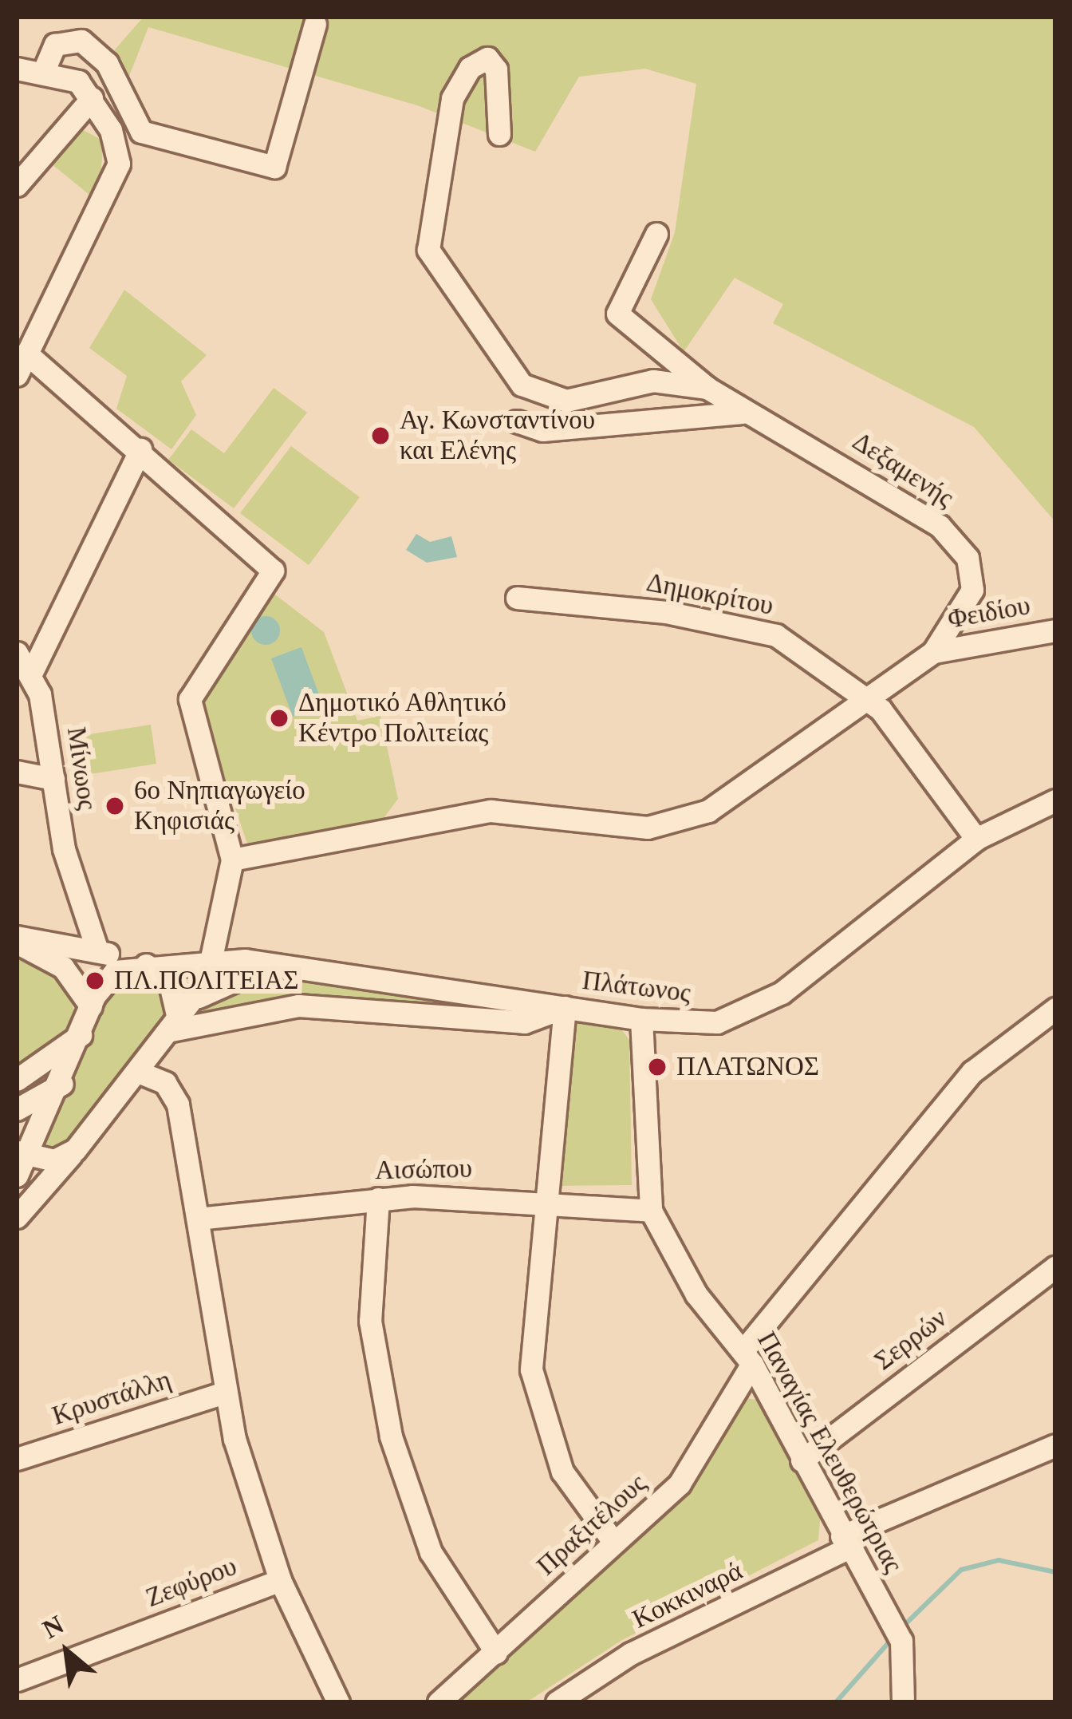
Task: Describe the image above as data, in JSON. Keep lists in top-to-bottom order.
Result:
{
  "streets": {
    "street": [
      "Δεξαμενής",
      "Δημοκρίτου",
      "Φειδίου",
      "Μίνωος",
      "Πλάτωνος",
      "Αισώπου",
      "Σερρών",
      "Κρυστάλλη",
      "Παναγίας Ελευθερώτριας",
      "Πραξιτέλους",
      "Ζεφύρου",
      "Κοκκιναρά"
    ]
  },
  "crossings": [
    ["Δεξαμενής", "Δημοκρίτου"],
    ["Δεξαμενής", "Φειδίου"],
    ["Δημοκρίτου", "Πλάτωνος"],
    ["Πλάτωνος", "Παναγίας Ελευθερώτριας"],
    ["Αισώπου", "Παναγίας Ελευθερώτριας"],
    ["Σερρών", "Παναγίας Ελευθερώτριας"],
    ["Παναγίας Ελευθερώτριας", "Πραξιτέλους"],
    ["Παναγίας Ελευθερώτριας", "Κοκκιναρά"]
  ],
  "places": [
    "Αγ. Κωνσταντίνου και Ελένης",
    "Δημοτικό Αθλητικό Κέντρο Πολιτείας",
    "6ο Νηπιαγωγείο Κηφισιάς",
    "ΠΛ.ΠΟΛΙΤΕΙΑΣ",
    "ΠΛΑΤΩΝΟΣ"
  ],
  "north": "top left"
}
